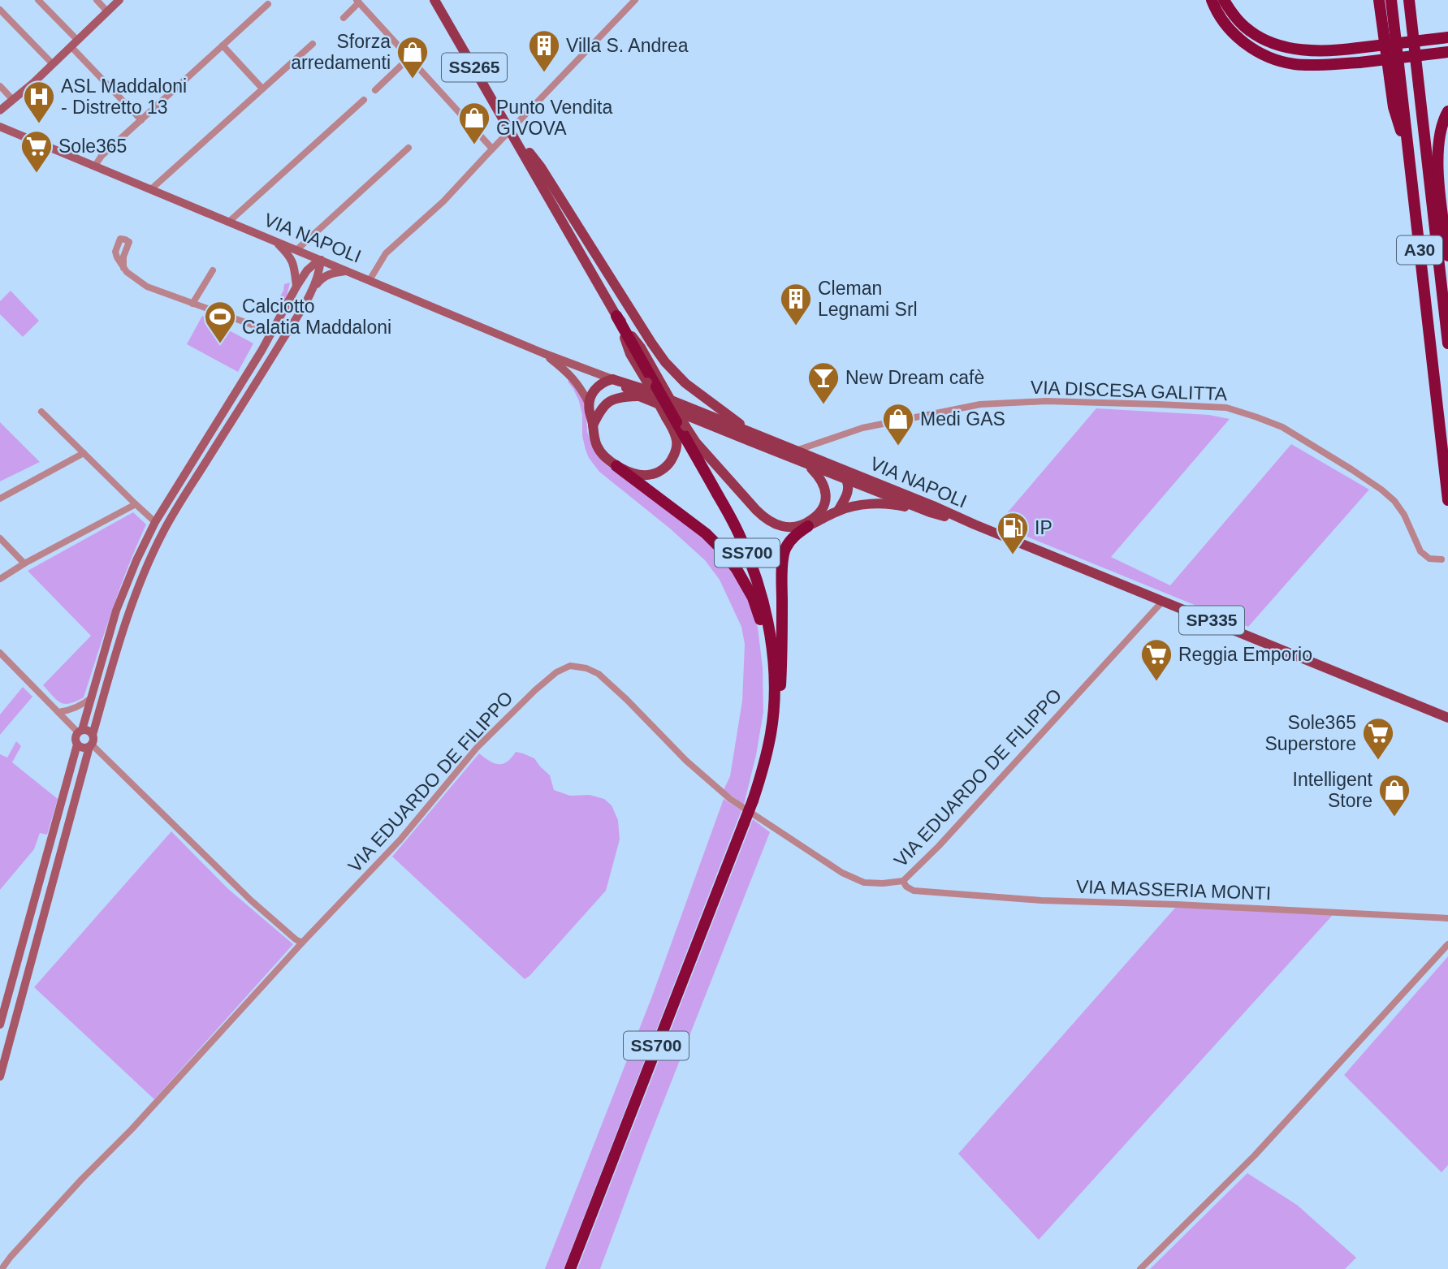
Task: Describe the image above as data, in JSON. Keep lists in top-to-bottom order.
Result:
{
  "streets": {
    "highway": ["A30", "SS700"],
    "main road": ["SS265", "VIA NAPOLI", "SP335"],
    "street": ["VIA DISCESA GALITTA", "VIA EDUARDO DE FILIPPO", "VIA MASSERIA MONTI"]
  },
  "crossings": [
    ["SS265", "SS700"],
    ["VIA NAPOLI", "VIA DISCESA GALITTA"],
    ["VIA NAPOLI", "SP335"],
    ["SP335", "VIA EDUARDO DE FILIPPO"],
    ["VIA EDUARDO DE FILIPPO", "VIA MASSERIA MONTI"]
  ],
  "places": {
    "building": ["Villa S. Andrea", "Cleman Legnami Srl"],
    "shop": [
      "Sforza arredamenti",
      "Punto Vendita GIVOVA",
      "Medi GAS",
      "Intelligent Store"
    ],
    "hospital": ["ASL Maddaloni - Distretto 13"],
    "supermarket": ["Sole365", "Reggia Emporio", "Sole365 Superstore"],
    "sports": ["Calciotto Calatia Maddaloni"],
    "bar": ["New Dream cafè"],
    "fuel station": ["IP"]
  }
}
